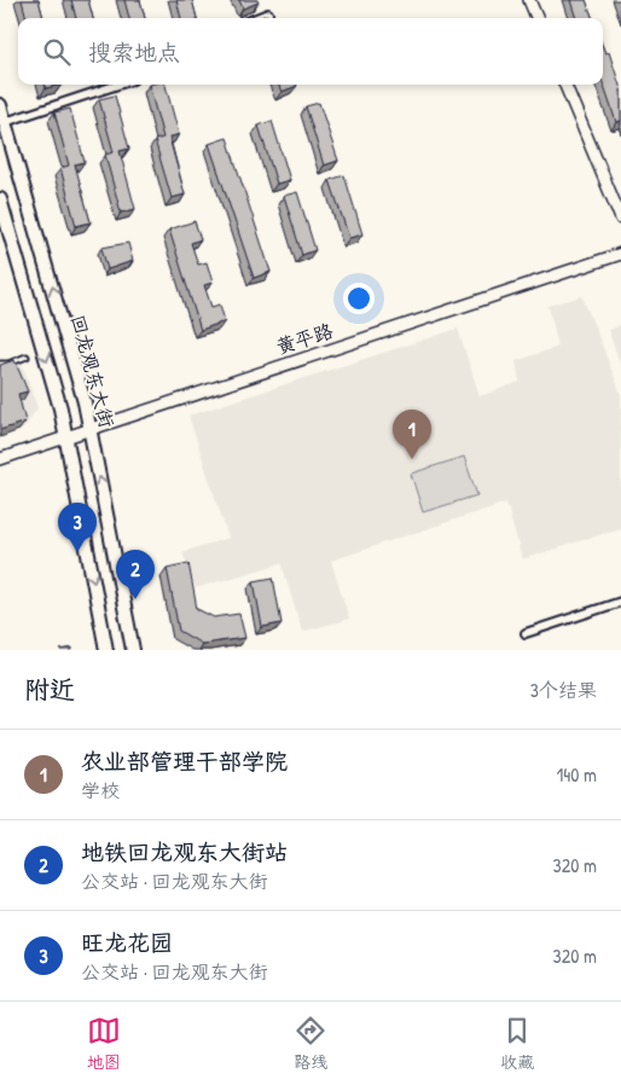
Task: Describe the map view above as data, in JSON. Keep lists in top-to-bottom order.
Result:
{
  "streets": {
    "main road": ["黄平路", "回龙观东大街"]
  },
  "crossings": [
    ["黄平路", "回龙观东大街"]
  ],
  "page": {
    "search": "搜索地点",
    "pins": ["1", "3", "2"],
    "heading": ["附近", "3个结果"],
    "list": [
      {
        "mark": "1",
        "name": "农业部管理干部学院",
        "note": "学校",
        "value": "140 m"
      },
      {
        "mark": "2",
        "name": "地铁回龙观东大街站",
        "note": "公交站 · 回龙观东大街",
        "value": "320 m"
      },
      {
        "mark": "3",
        "name": "旺龙花园",
        "note": "公交站 · 回龙观东大街",
        "value": "320 m"
      }
    ],
    "nav": ["地图", "路线", "收藏"]
  }
}
